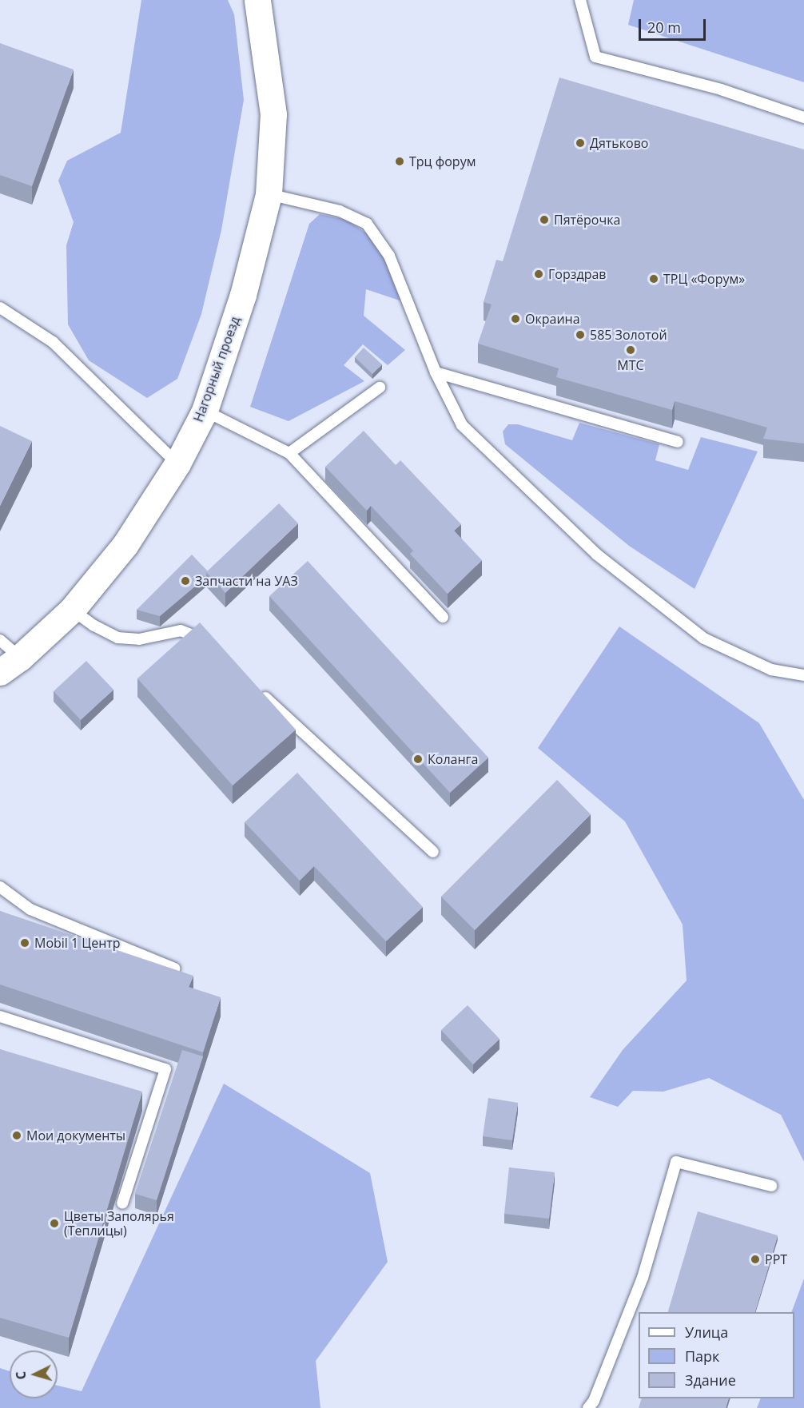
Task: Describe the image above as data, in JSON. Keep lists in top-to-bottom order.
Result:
{
  "streets": {
    "main road": ["Нагорный проезд"]
  },
  "places": [
    "Дятьково",
    "Трц форум",
    "Пятёрочка",
    "Горздрав",
    "ТРЦ «Форум»",
    "Окраина",
    "585 Золотой",
    "МТС",
    "Запчасти на УАЗ",
    "Коланга",
    "Mobil 1 Центр",
    "Мои документы",
    "Цветы Заполярья (Теплицы)",
    "РРТ"
  ],
  "legend": ["Улица", "Парк", "Здание"],
  "scale_bar": "20 m",
  "north": "left"
}
